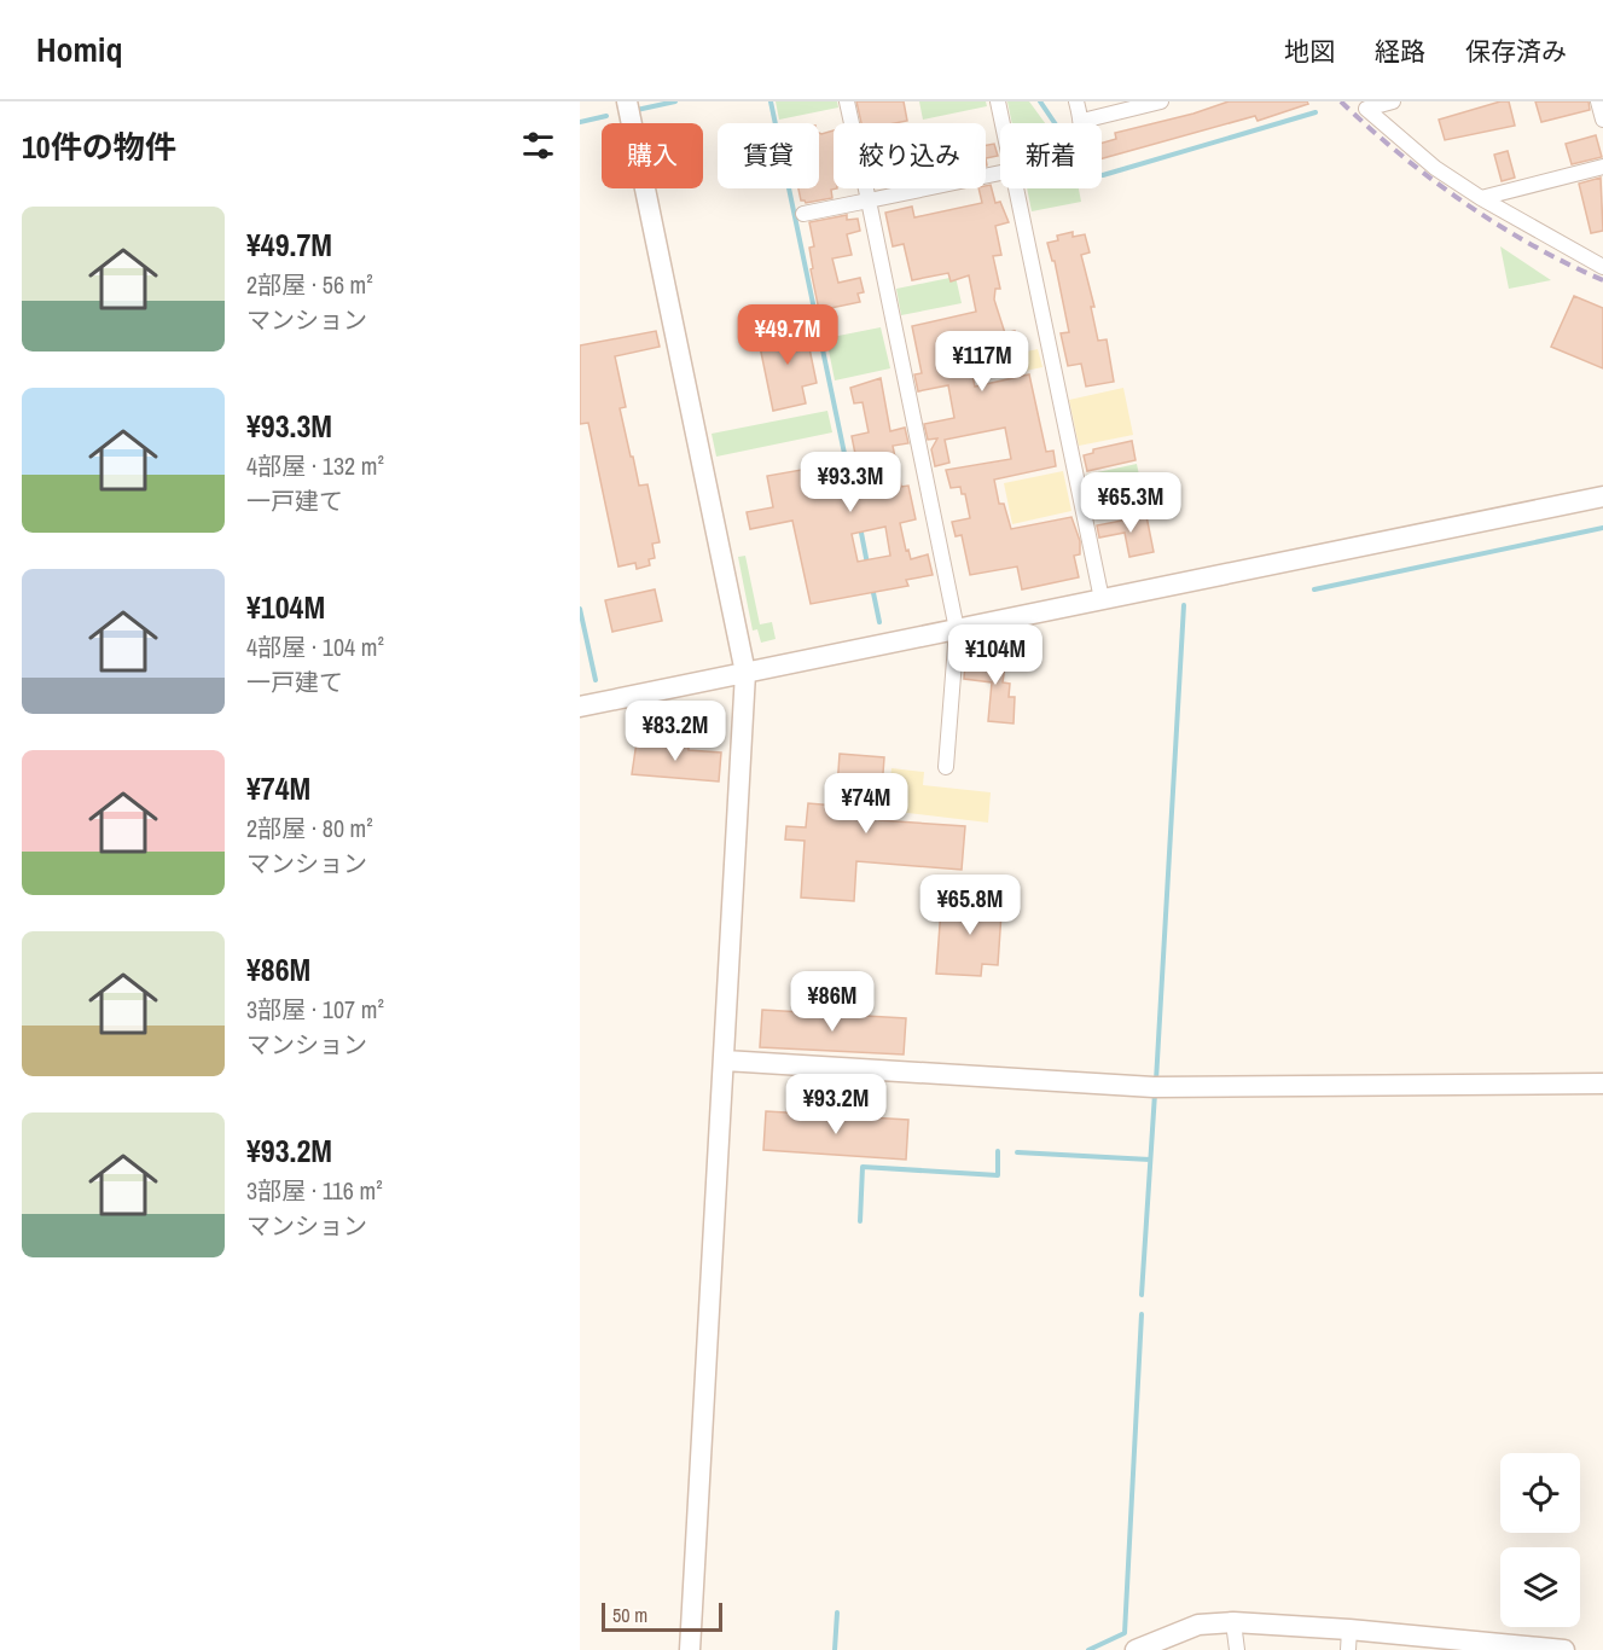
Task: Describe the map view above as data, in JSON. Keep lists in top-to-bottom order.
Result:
{
  "scale_bar": "50 m",
  "page": {
    "header": "Homiq",
    "nav": ["地図", "経路", "保存済み"],
    "heading": "10件の物件",
    "chip": [
      "購入",
      "賃貸",
      "絞り込み",
      "新着"
    ],
    "list": [
      {
        "name": "¥49.7M",
        "note": "2部屋 · 56 m² · マンション"
      },
      {
        "name": "¥93.3M",
        "note": "4部屋 · 132 m² · 一戸建て"
      },
      {
        "name": "¥104M",
        "note": "4部屋 · 104 m² · 一戸建て"
      },
      {
        "name": "¥74M",
        "note": "2部屋 · 80 m² · マンション"
      },
      {
        "name": "¥86M",
        "note": "3部屋 · 107 m² · マンション"
      },
      {
        "name": "¥93.2M",
        "note": "3部屋 · 116 m² · マンション"
      }
    ],
    "price": [
      "¥49.7M",
      "¥117M",
      "¥93.3M",
      "¥65.3M",
      "¥104M",
      "¥83.2M",
      "¥74M",
      "¥65.8M",
      "¥86M",
      "¥93.2M"
    ],
    "scale": "50 m"
  }
}
